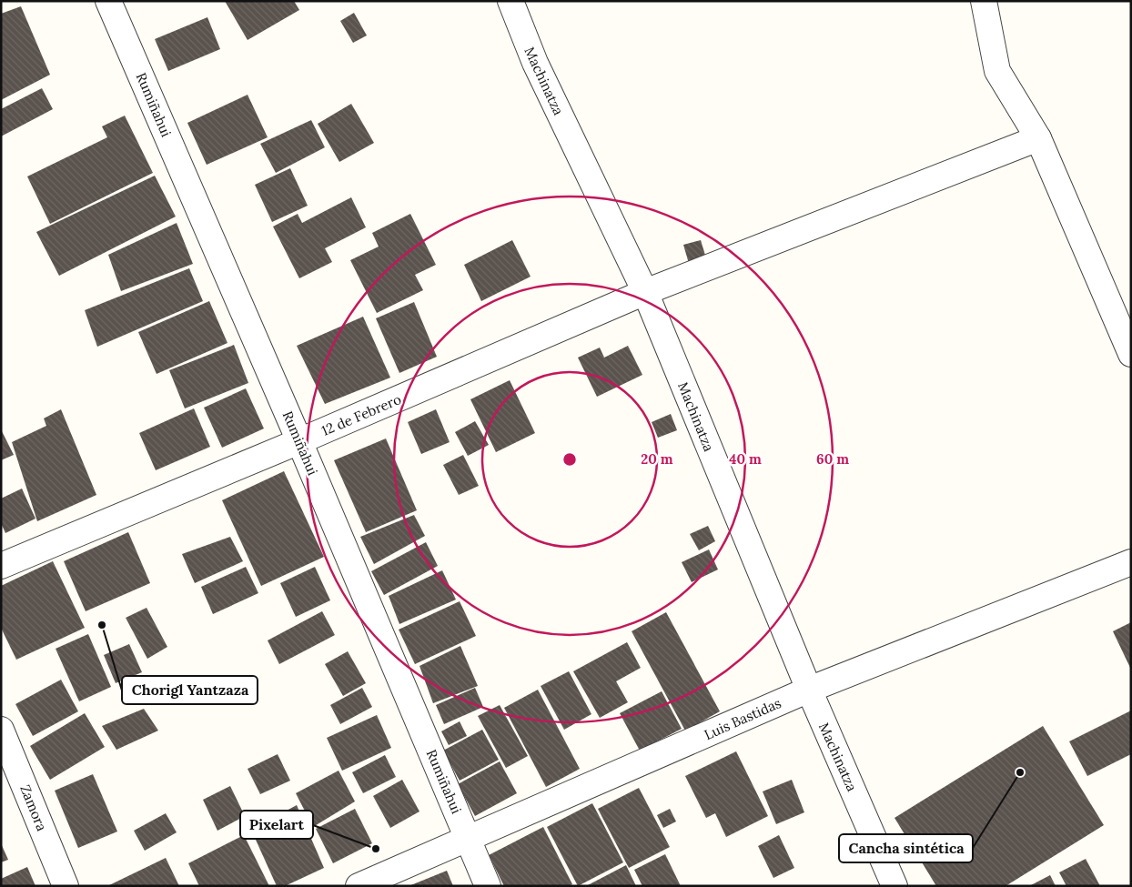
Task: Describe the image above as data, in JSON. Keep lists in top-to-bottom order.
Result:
{
  "streets": {
    "street": [
      "Machinatza",
      "Rumiñahui",
      "12 de Febrero",
      "Luis Bastidas",
      "Zamora"
    ]
  },
  "crossings": [
    ["Machinatza", "12 de Febrero"],
    ["Machinatza", "Luis Bastidas"],
    ["Rumiñahui", "12 de Febrero"],
    ["Rumiñahui", "Luis Bastidas"]
  ],
  "places": ["Chorigl Yantzaza", "Cancha sintética", "Pixelart"],
  "rings": ["20 m", "40 m", "60 m"]
}
